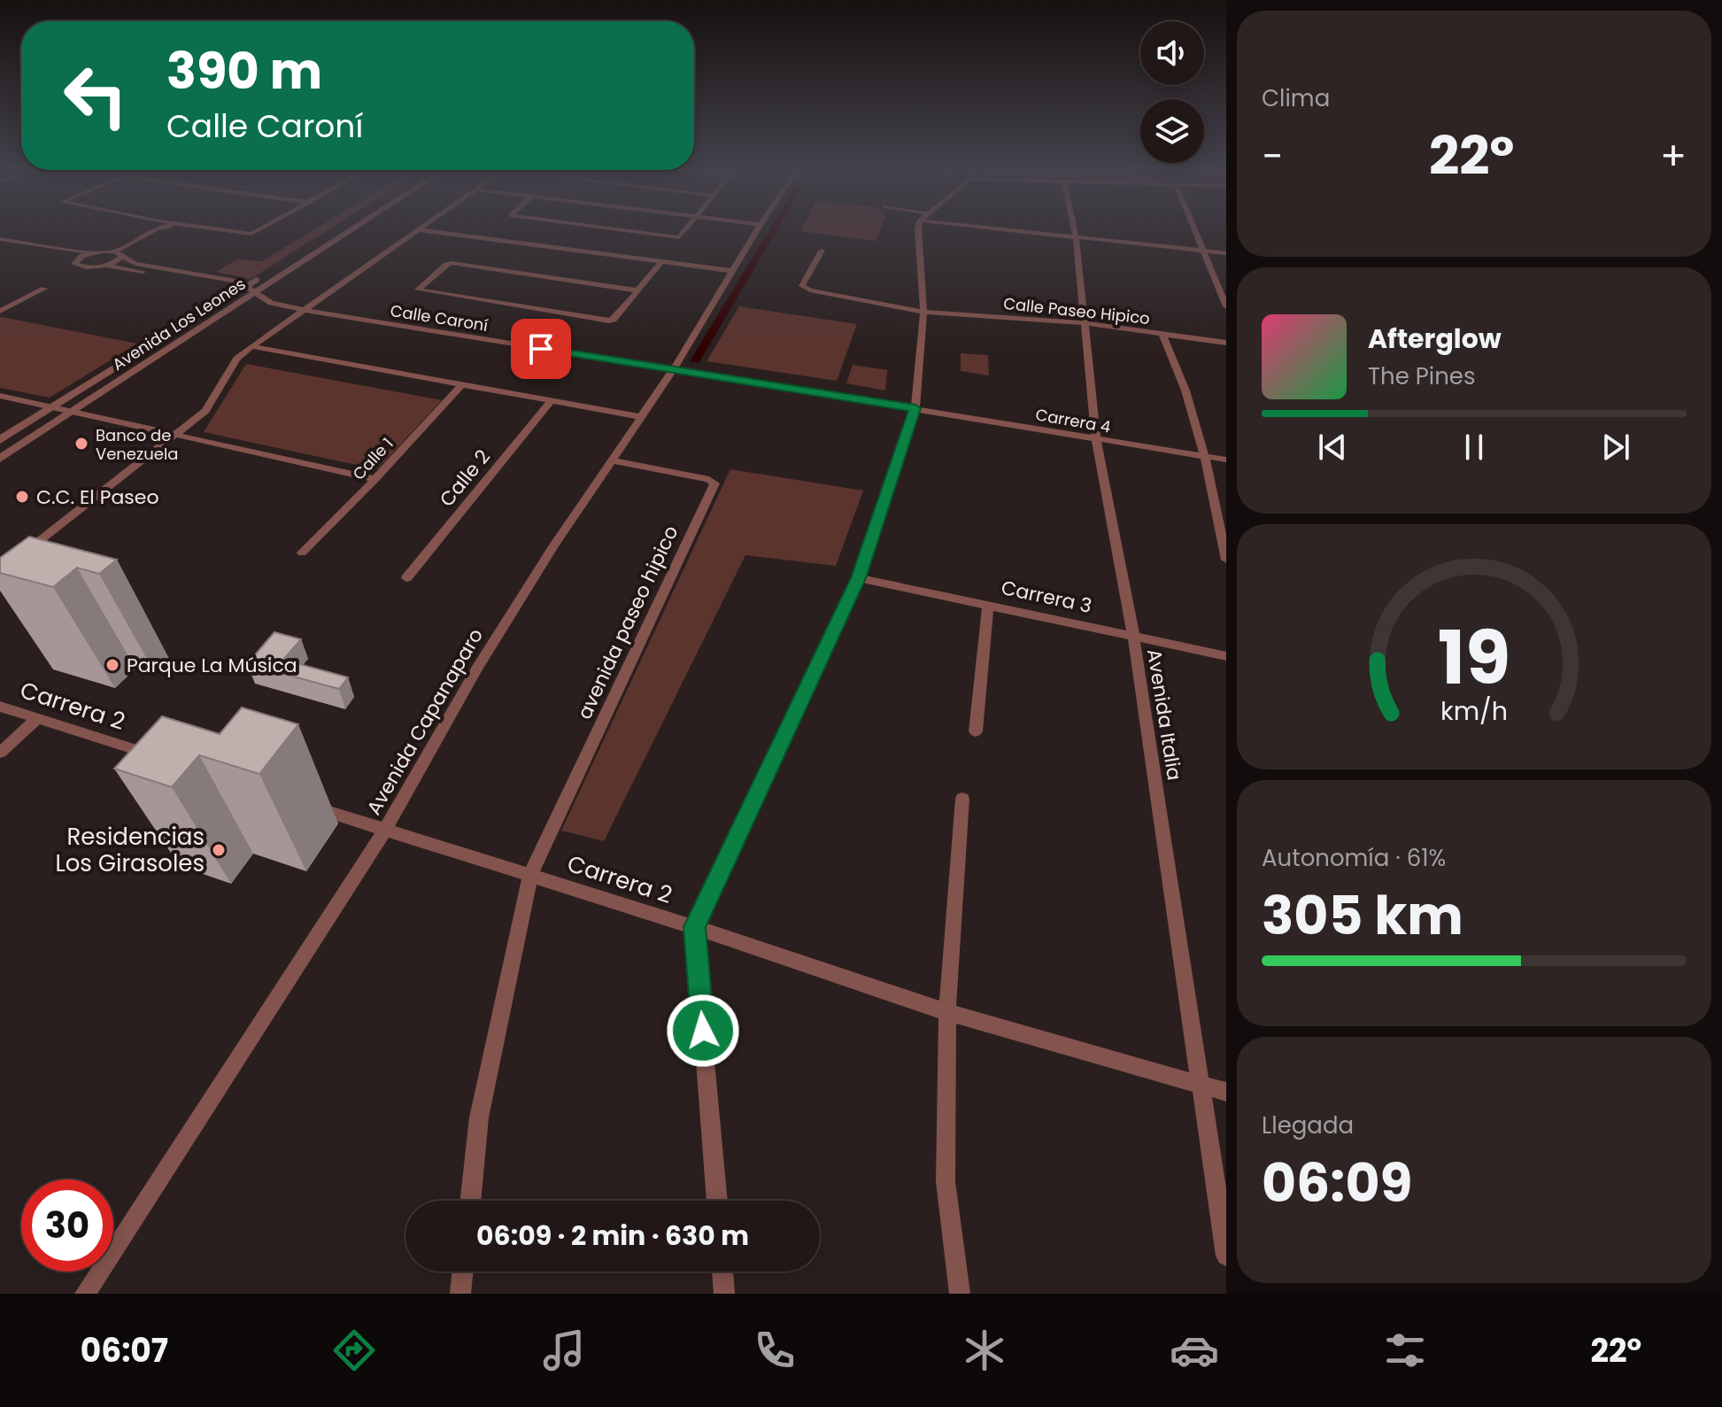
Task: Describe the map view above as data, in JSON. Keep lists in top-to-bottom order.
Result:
{
  "streets": {
    "street": [
      "Calle Paseo Hipico",
      "Calle Caroní",
      "Avenida Los Leones",
      "Carrera 4",
      "Calle 1",
      "Calle 2",
      "Carrera 3",
      "avenida paseo hipico",
      "Carrera 2",
      "Avenida Italia",
      "Avenida Capanaparo"
    ]
  },
  "crossings": [
    ["Calle Paseo Hipico", "Avenida Italia"],
    ["Calle Caroní", "Avenida Los Leones"],
    ["Calle Caroní", "Carrera 4"],
    ["Calle Caroní", "Avenida Capanaparo"],
    ["Carrera 4", "Avenida Italia"],
    ["Carrera 3", "Avenida Italia"],
    ["avenida paseo hipico", "Carrera 2"],
    ["avenida paseo hipico", "Avenida Capanaparo"],
    ["Carrera 2", "Avenida Italia"],
    ["Carrera 2", "Avenida Capanaparo"]
  ],
  "places": [
    "Banco de Venezuela",
    "C.C. El Paseo",
    "Parque La Música",
    "Residencias Los Girasoles"
  ],
  "page": {
    "tile": [
      "Clima",
      ["Autonomía · 61%", "305 km"],
      ["Llegada", "06:09"]
    ],
    "turn": ["390 m", "Calle Caroní"],
    "heat": ["−", "22°", "+"],
    "song": ["Afterglow", "The Pines"],
    "limit": "30",
    "trip": "06:09 · 2 min · 630 m",
    "tabs": ["06:07", "22°"],
    "gauge": ["19", "km/h"]
  }
}
